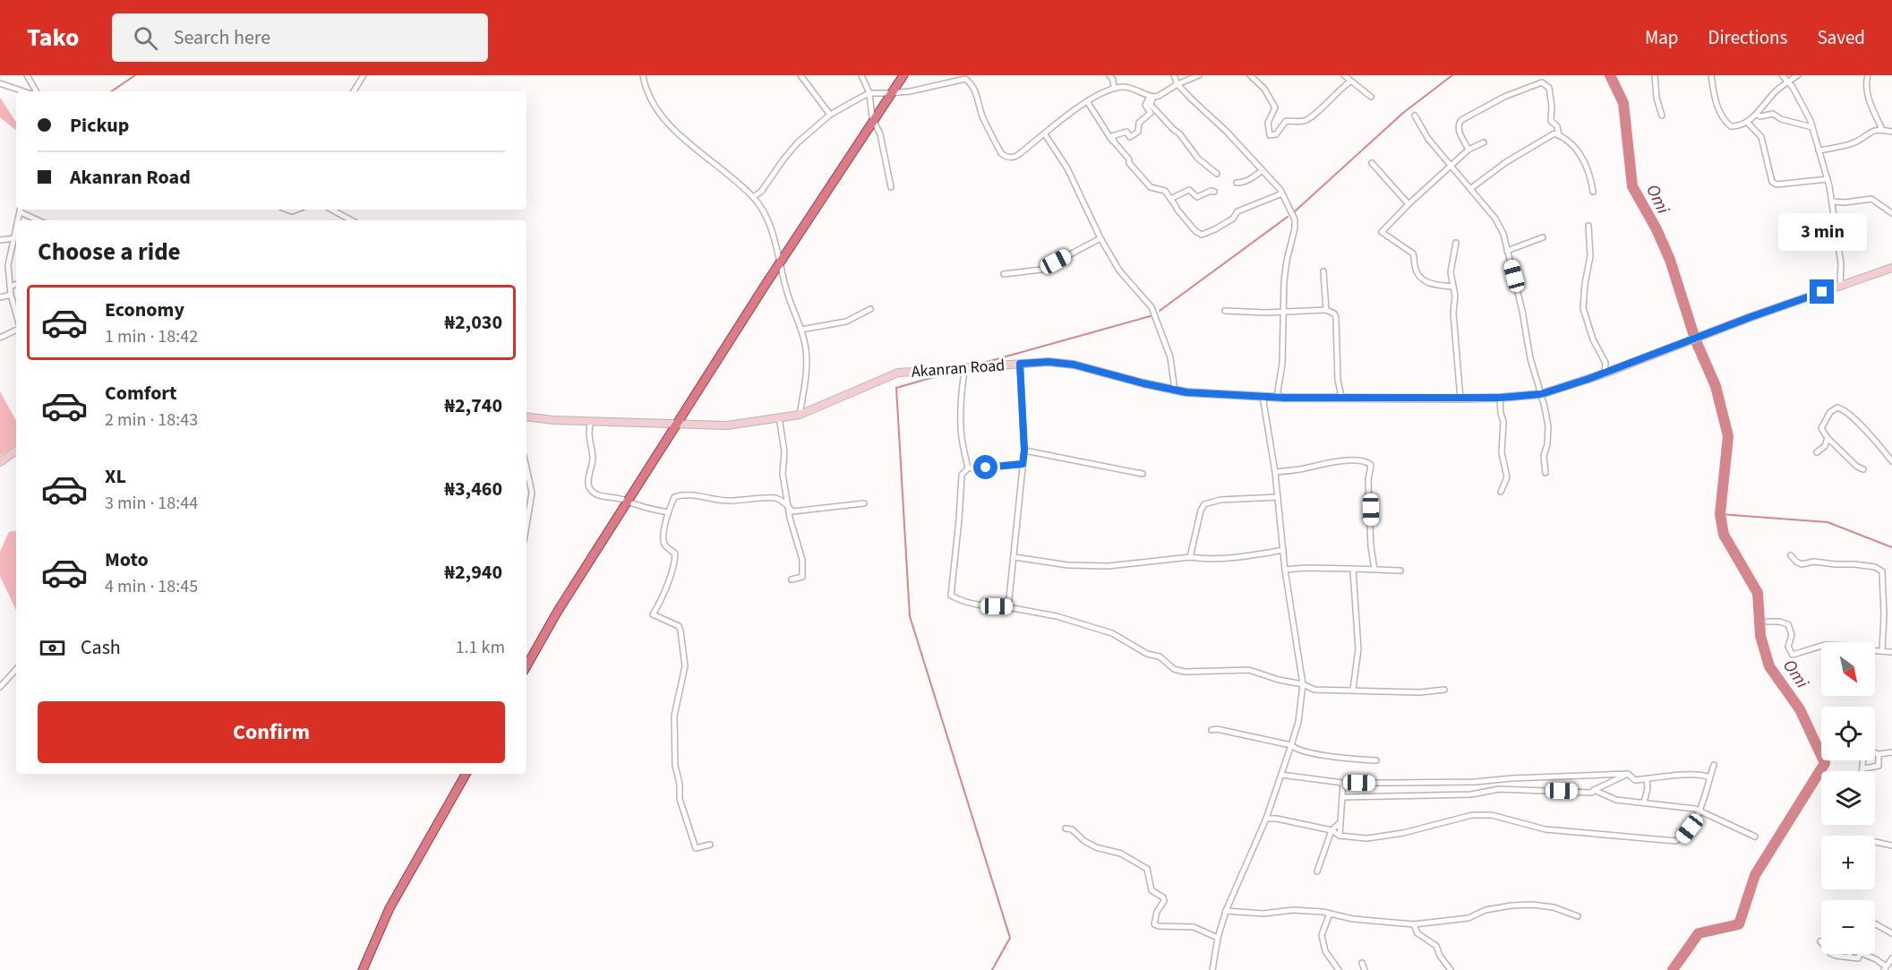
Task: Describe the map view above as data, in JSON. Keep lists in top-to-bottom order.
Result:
{
  "streets": {
    "main road": ["Akanran Road"]
  },
  "water": ["Omi"],
  "north": "bottom right",
  "page": {
    "header": "Tako",
    "search": "Search here",
    "nav": ["Map", "Directions", "Saved"],
    "banner": ["Pickup", "Akanran Road"],
    "bubble": "3 min",
    "heading": "Choose a ride",
    "list": [
      {
        "name": "Economy",
        "note": "1 min · 18:42",
        "value": "₦2,030"
      },
      {
        "name": "Comfort",
        "note": "2 min · 18:43",
        "value": "₦2,740"
      },
      {
        "name": "XL",
        "note": "3 min · 18:44",
        "value": "₦3,460"
      },
      {
        "name": "Moto",
        "note": "4 min · 18:45",
        "value": "₦2,940"
      }
    ],
    "pay": ["Cash", "1.1 km"],
    "map_buttons": ["+", "−"],
    "buttons": "Confirm"
  }
}
